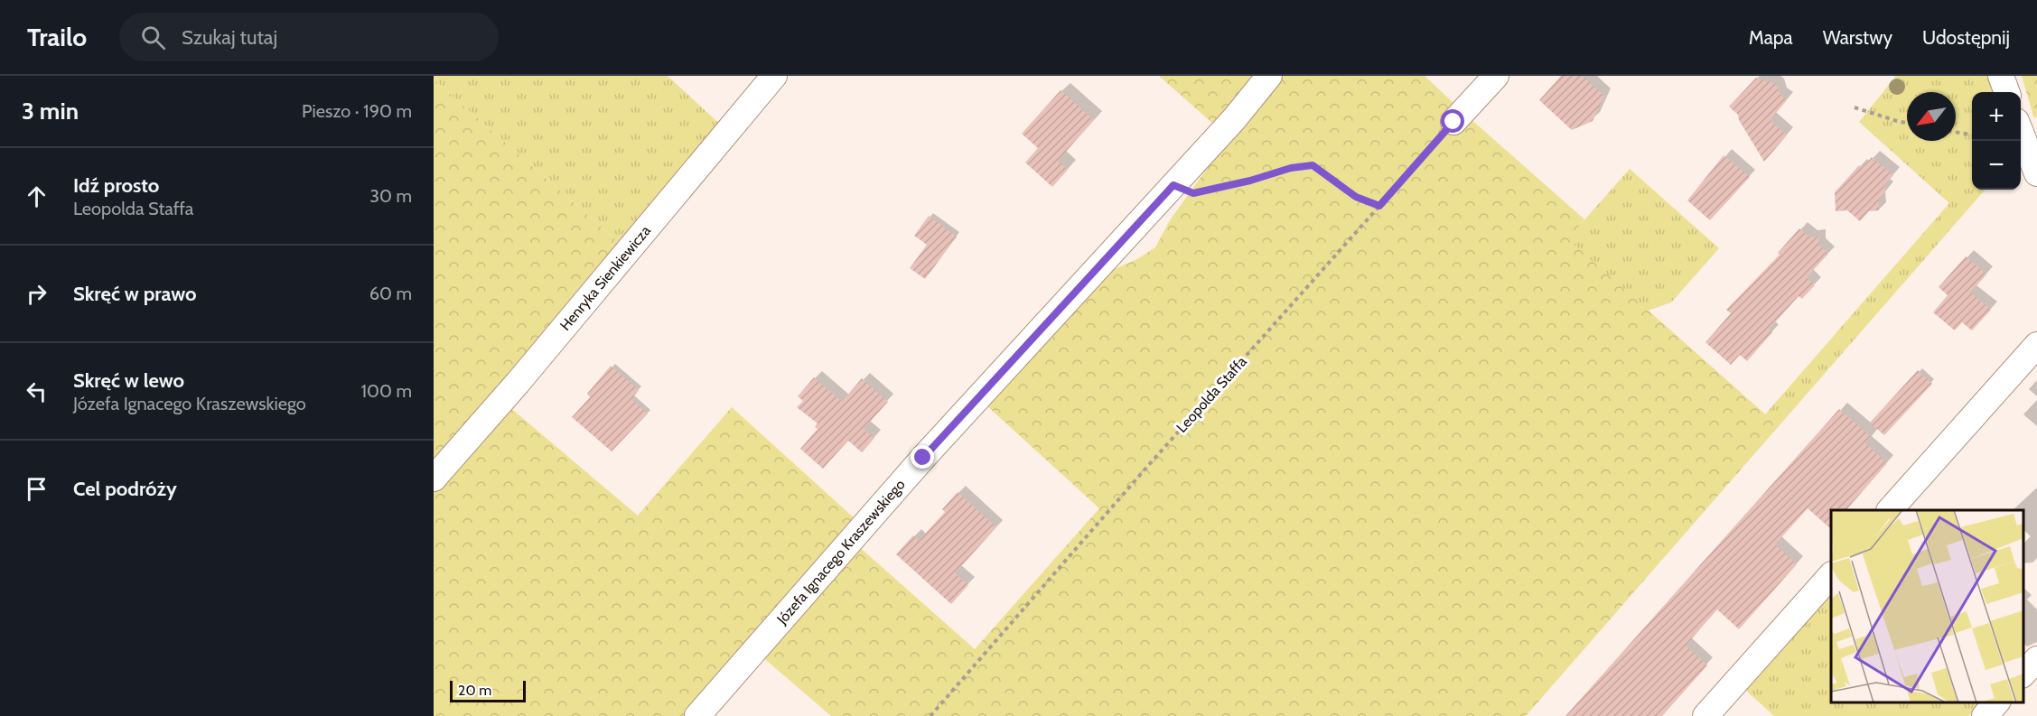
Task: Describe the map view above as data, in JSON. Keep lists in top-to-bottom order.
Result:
{
  "streets": {
    "street": ["Henryka Sienkiewicza", "Józefa Ignacego Kraszewskiego"],
    "path": ["Leopolda Staffa"]
  },
  "scale_bar": "20 m",
  "north": "bottom left",
  "page": {
    "header": "Trailo",
    "search": "Szukaj tutaj",
    "nav": ["Mapa", "Warstwy", "Udostępnij"],
    "heading": ["3 min", "Pieszo · 190 m"],
    "map_buttons": ["+", "−"],
    "list": [
      ["Idź prosto", "Leopolda Staffa", "30 m"],
      ["Skręć w prawo", "60 m"],
      ["Skręć w lewo", "Józefa Ignacego Kraszewskiego", "100 m"],
      "Cel podróży"
    ],
    "scale": "20 m"
  }
}
